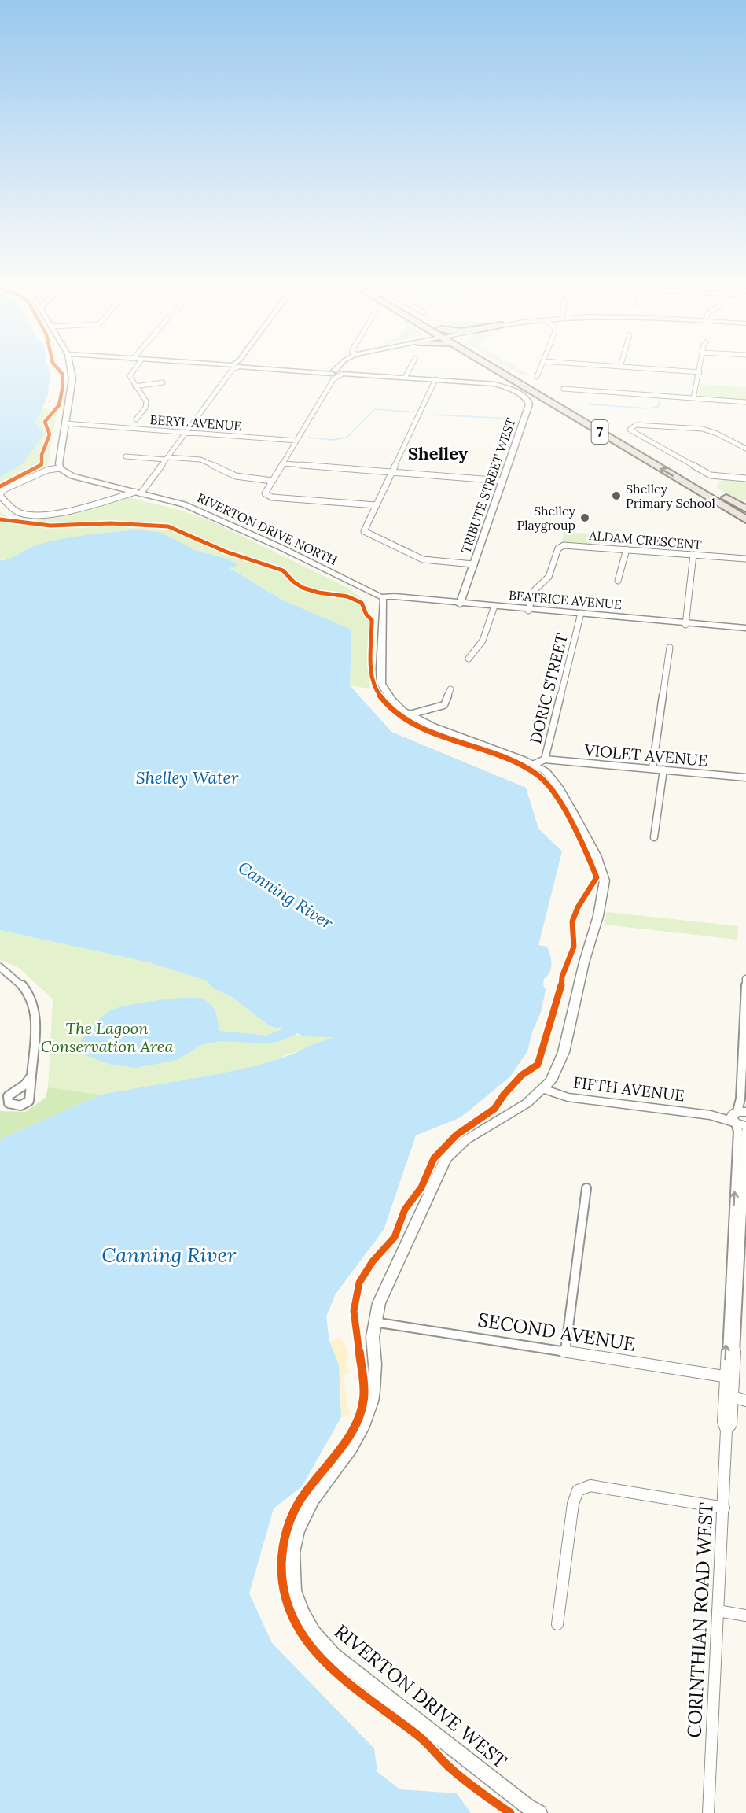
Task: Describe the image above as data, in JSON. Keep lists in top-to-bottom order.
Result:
{
  "streets": {
    "highway": ["7"],
    "street": [
      "BERYL AVENUE",
      "TRIBUTE STREET WEST",
      "RIVERTON DRIVE NORTH",
      "ALDAM CRESCENT",
      "BEATRICE AVENUE",
      "DORIC STREET",
      "VIOLET AVENUE",
      "FIFTH AVENUE",
      "SECOND AVENUE",
      "CORINTHIAN ROAD WEST",
      "RIVERTON DRIVE WEST"
    ]
  },
  "crossings": [
    ["TRIBUTE STREET WEST", "BEATRICE AVENUE"],
    ["RIVERTON DRIVE NORTH", "BEATRICE AVENUE"],
    ["ALDAM CRESCENT", "BEATRICE AVENUE"],
    ["BEATRICE AVENUE", "DORIC STREET"],
    ["DORIC STREET", "VIOLET AVENUE"],
    ["FIFTH AVENUE", "CORINTHIAN ROAD WEST"],
    ["FIFTH AVENUE", "RIVERTON DRIVE WEST"],
    ["SECOND AVENUE", "CORINTHIAN ROAD WEST"],
    ["SECOND AVENUE", "RIVERTON DRIVE WEST"]
  ],
  "districts": ["Shelley"],
  "water": ["Shelley Water", "Canning River"],
  "parks": ["The Lagoon Conservation Area"],
  "places": ["Shelley Primary School", "Shelley Playgroup"]
}
